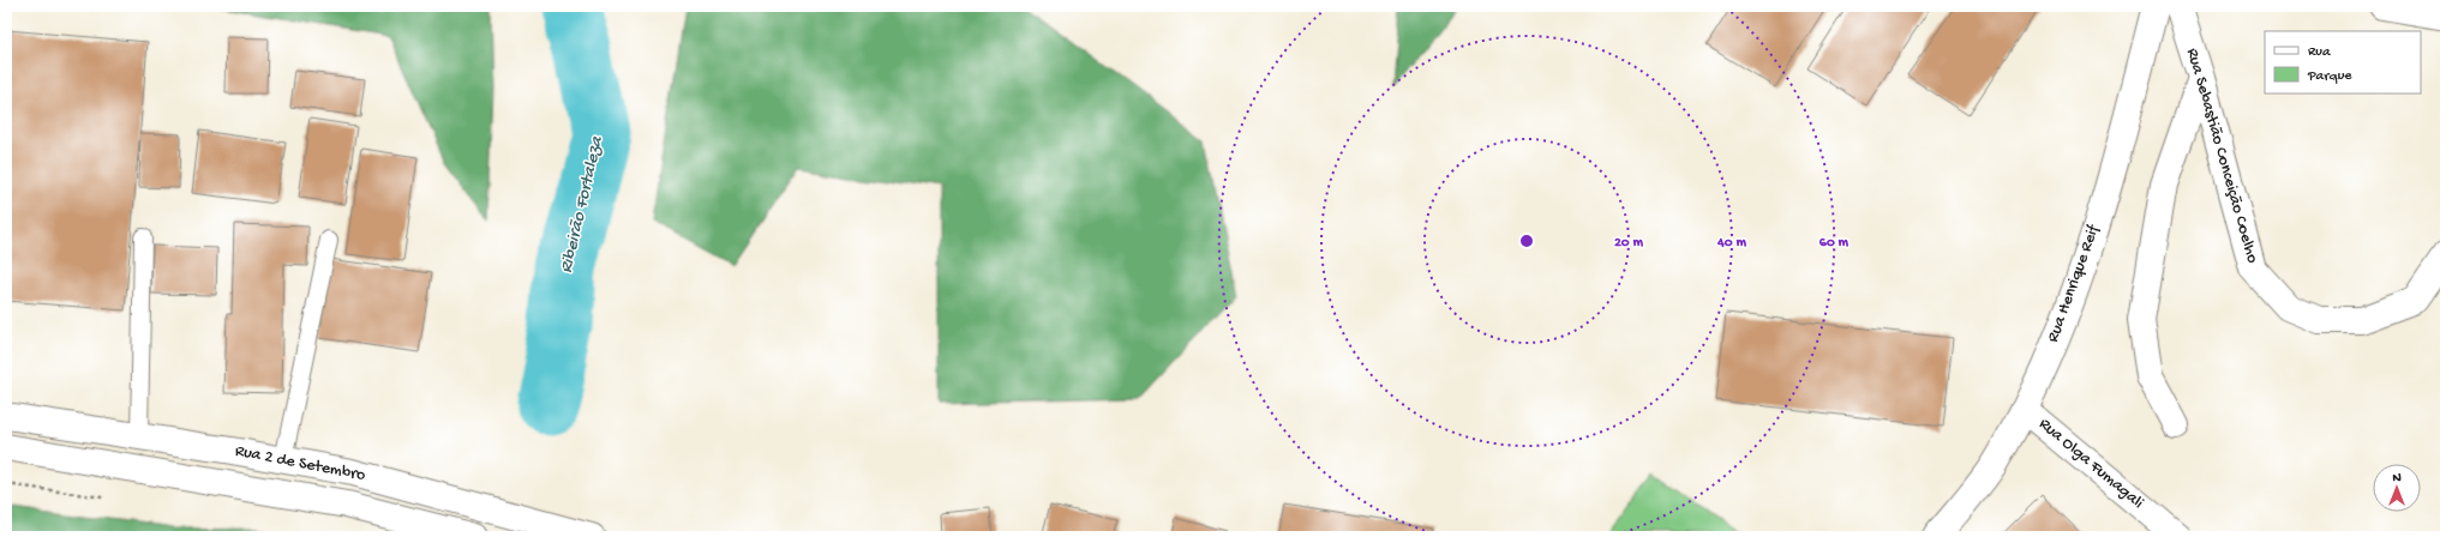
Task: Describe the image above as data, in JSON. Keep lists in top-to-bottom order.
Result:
{
  "streets": {
    "street": [
      "Rua Sebastião Conceição Coelho",
      "Rua Henrique Reif",
      "Rua 2 de Setembro",
      "Rua Olga Fumagali"
    ]
  },
  "crossings": [
    ["Rua Henrique Reif", "Rua Olga Fumagali"]
  ],
  "water": ["Ribeirão Fortaleza"],
  "legend": ["Rua", "Parque"],
  "north": "top",
  "rings": ["20 m", "40 m", "60 m"]
}
